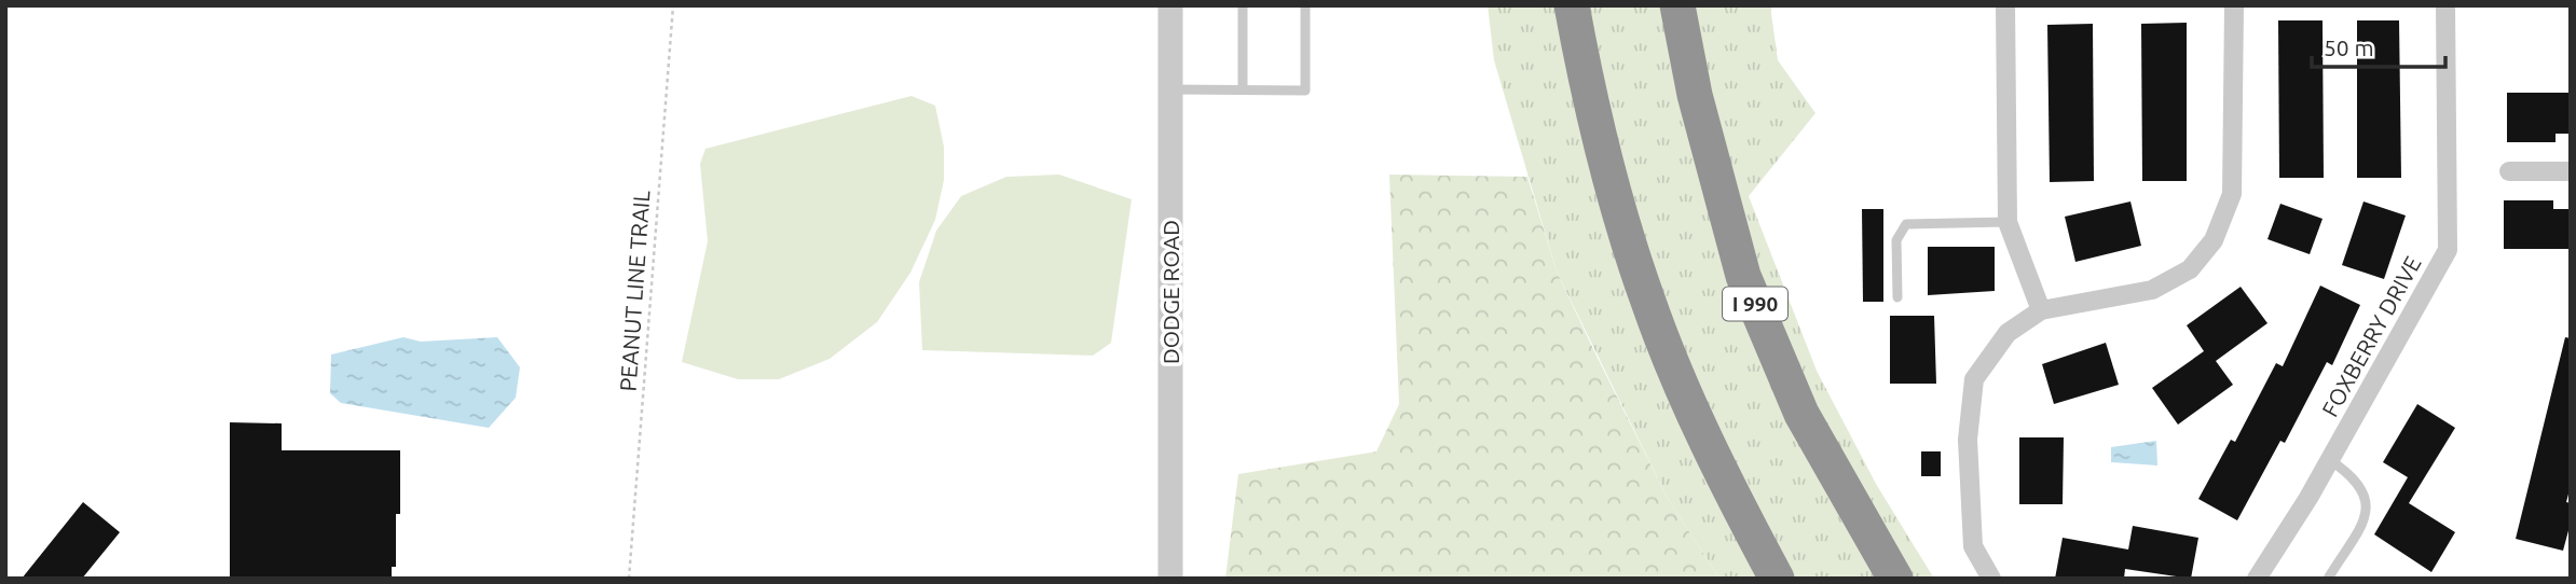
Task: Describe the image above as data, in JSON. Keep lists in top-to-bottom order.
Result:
{
  "streets": {
    "highway": ["I 990"],
    "street": ["DODGE ROAD", "FOXBERRY DRIVE"],
    "path": ["PEANUT LINE TRAIL"]
  },
  "scale_bar": "50 m"
}
